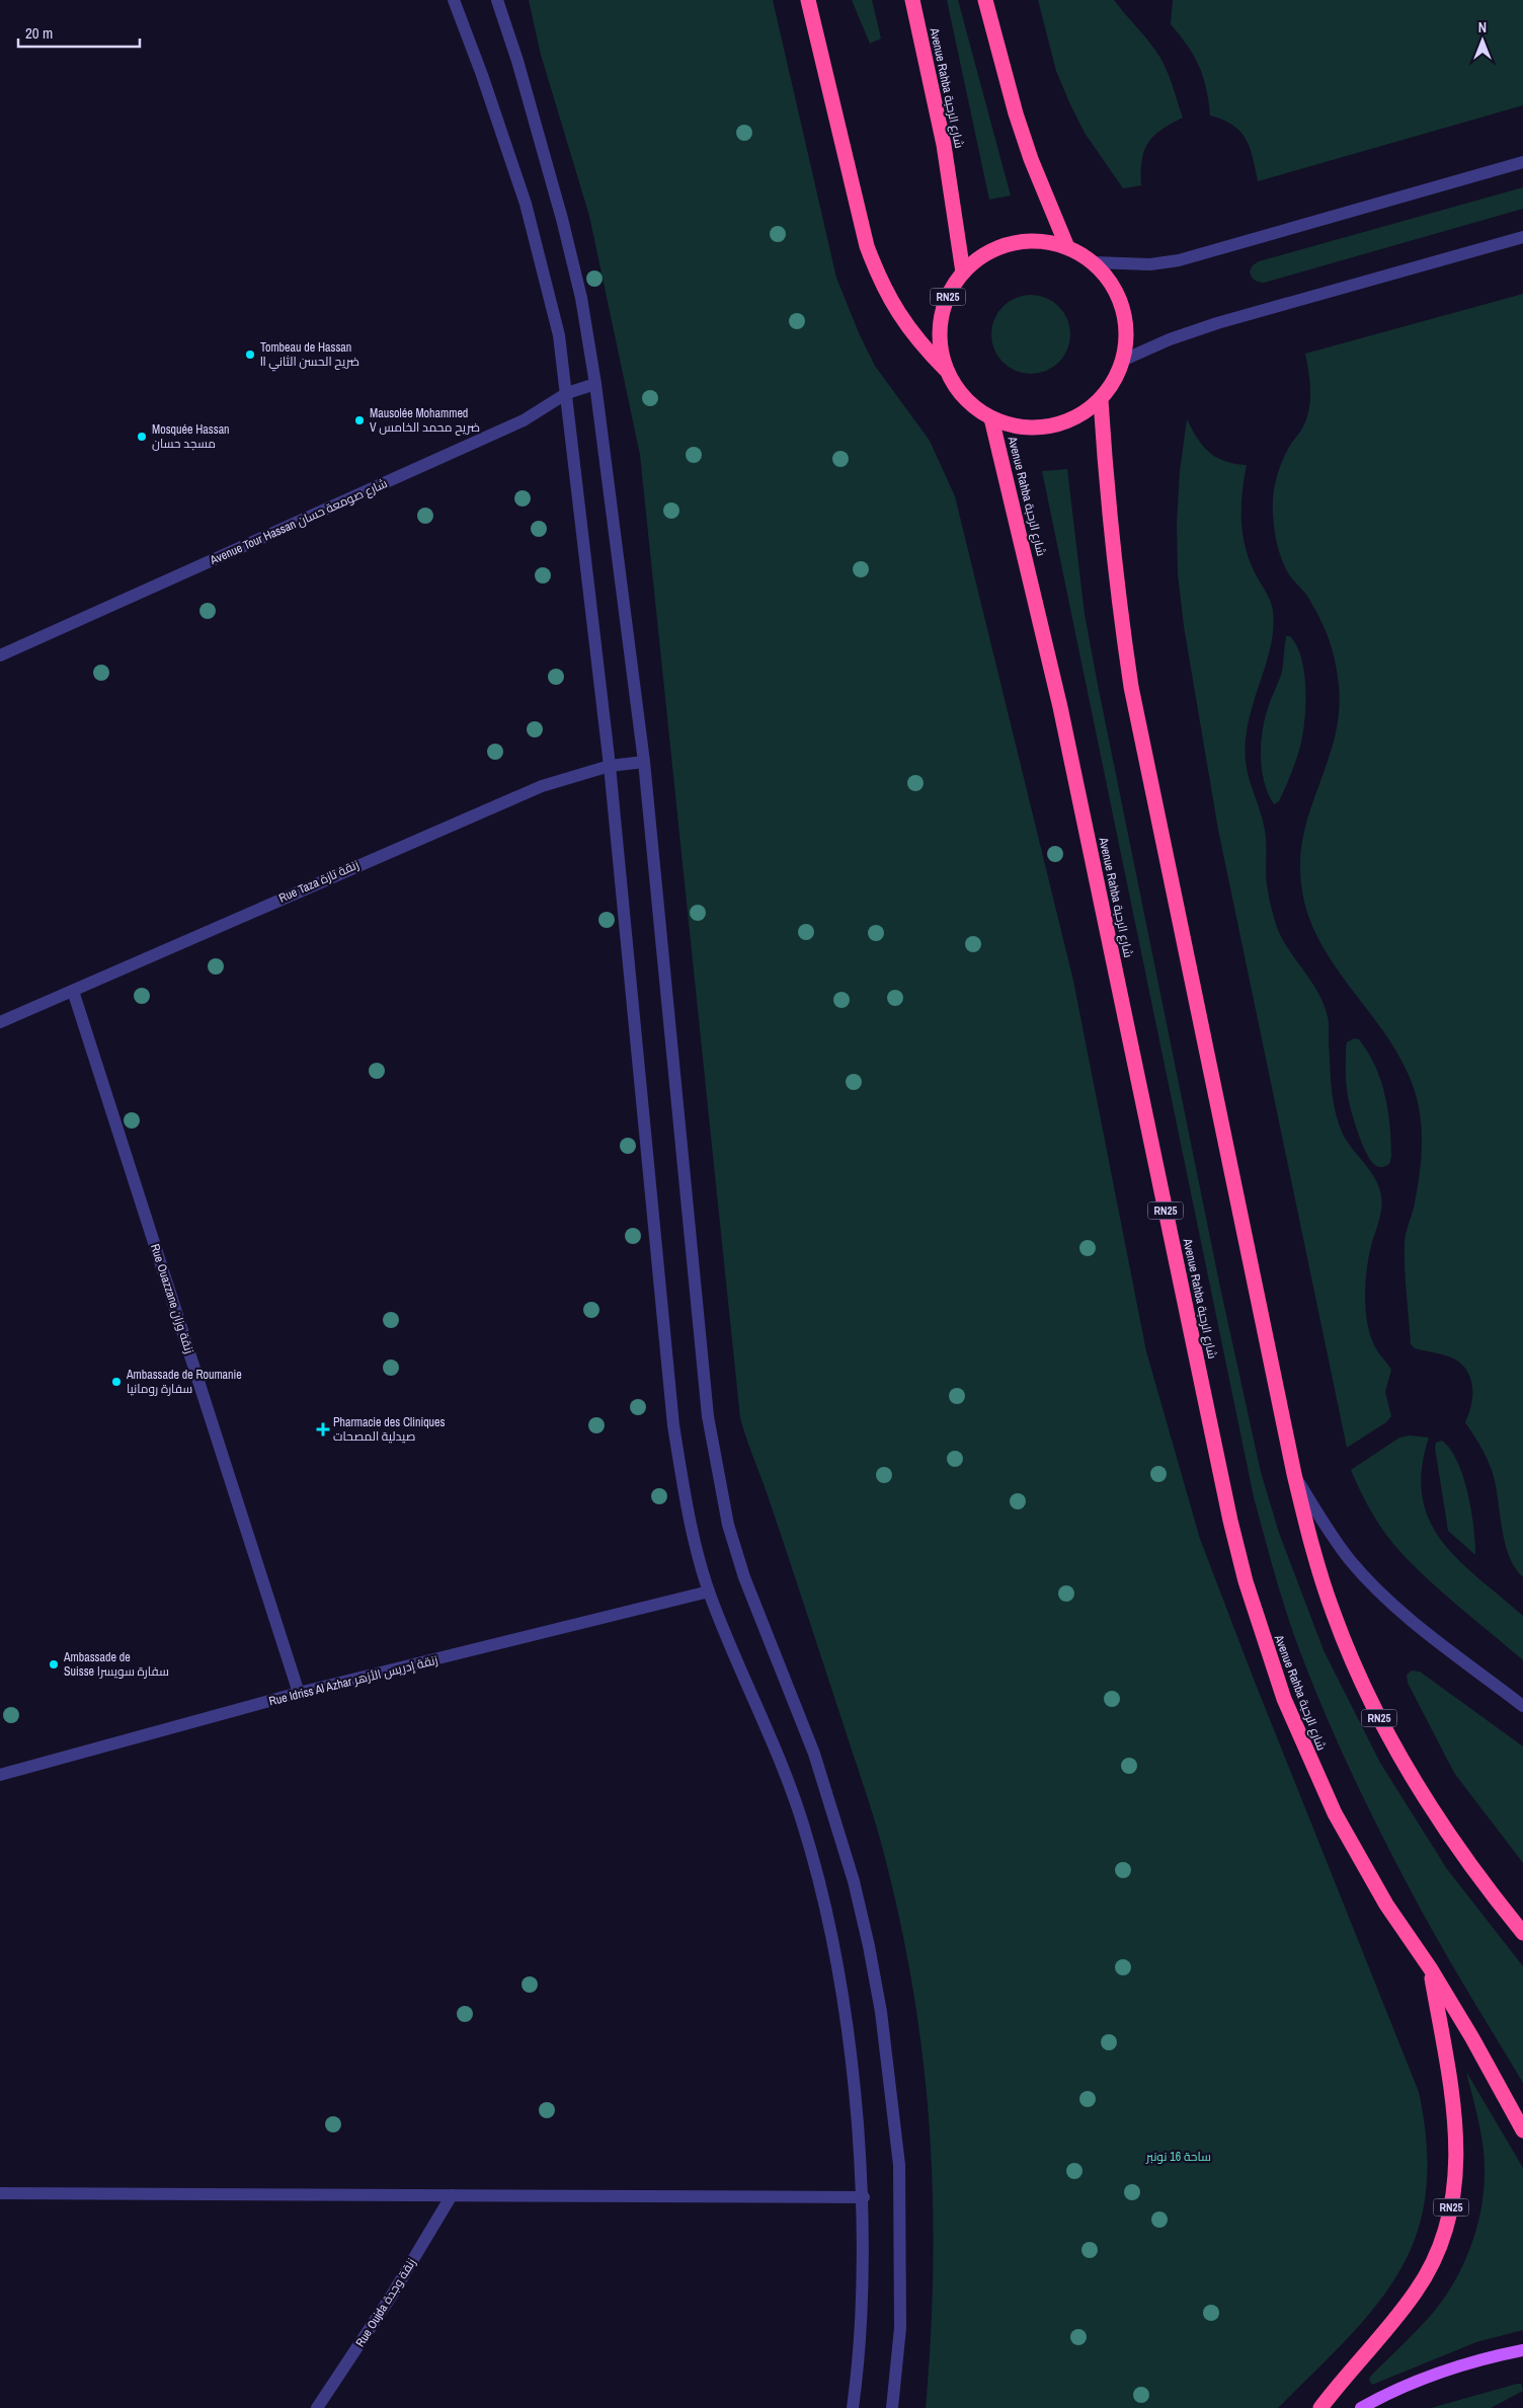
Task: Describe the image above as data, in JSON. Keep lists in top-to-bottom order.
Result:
{
  "streets": {
    "highway": ["Avenue Rahba شارع الرحبة", "RN25"],
    "street": [
      "Avenue Tour Hassan شارع صومعة حسان",
      "Rue Taza زنقة تازة",
      "Rue Ouazzane زنقة وزان",
      "Rue Idriss Al Azhar زنقة إدريس الأزهر",
      "Rue Oujda زنقة وجدة"
    ]
  },
  "crossings": [
    ["Avenue Rahba شارع الرحبة", "RN25"],
    ["Rue Taza زنقة تازة", "Rue Ouazzane زنقة وزان"],
    ["Rue Ouazzane زنقة وزان", "Rue Idriss Al Azhar زنقة إدريس الأزهر"]
  ],
  "parks": ["ساحة 16 نونبر"],
  "places": {
    "other": [
      "Tombeau de Hassan II ضريح الحسن الثاني",
      "Mausolée Mohammed V ضريح محمد الخامس",
      "Mosquée Hassan مسجد حسان",
      "Ambassade de Roumanie سفارة رومانيا",
      "Ambassade de Suisse سفارة سويسرا"
    ],
    "health": ["Pharmacie des Cliniques صيدلية المصحات"]
  },
  "scale_bar": "20 m",
  "north": "top"
}
